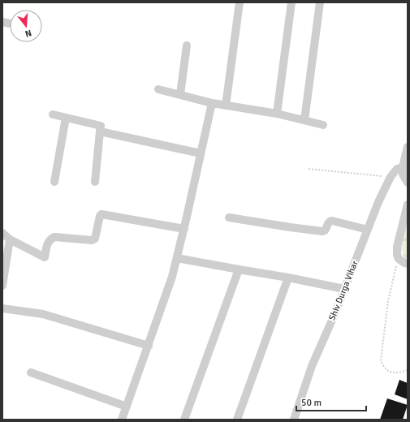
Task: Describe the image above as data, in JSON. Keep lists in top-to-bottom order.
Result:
{
  "streets": {
    "street": ["Shiv Durga Vihar"]
  },
  "scale_bar": "50 m",
  "north": "bottom"
}
